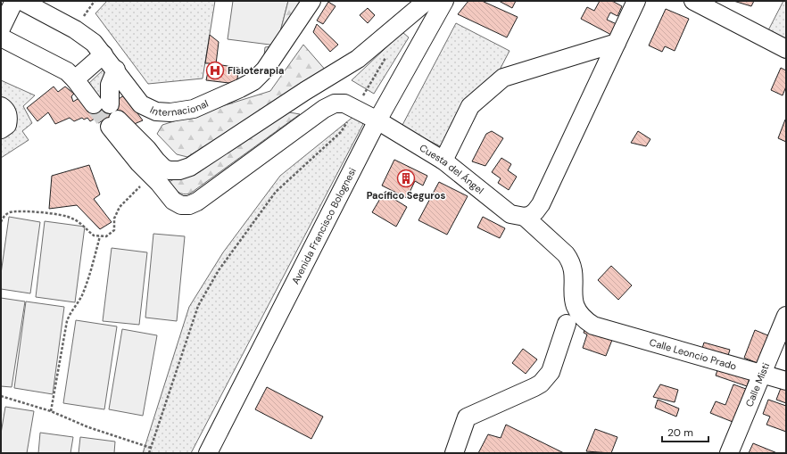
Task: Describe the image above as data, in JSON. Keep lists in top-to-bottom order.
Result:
{
  "streets": {
    "street": [
      "Internacional",
      "Cuesta del Ángel",
      "Avenida Francisco Bolognesi",
      "Calle Leoncio Prado",
      "Calle Misti"
    ]
  },
  "crossings": [
    ["Cuesta del Ángel", "Avenida Francisco Bolognesi"],
    ["Cuesta del Ángel", "Calle Leoncio Prado"],
    ["Calle Leoncio Prado", "Calle Misti"]
  ],
  "places": {
    "hospital": ["Fisioterapia"],
    "building": ["Pacífico Seguros"]
  },
  "scale_bar": "20 m"
}
